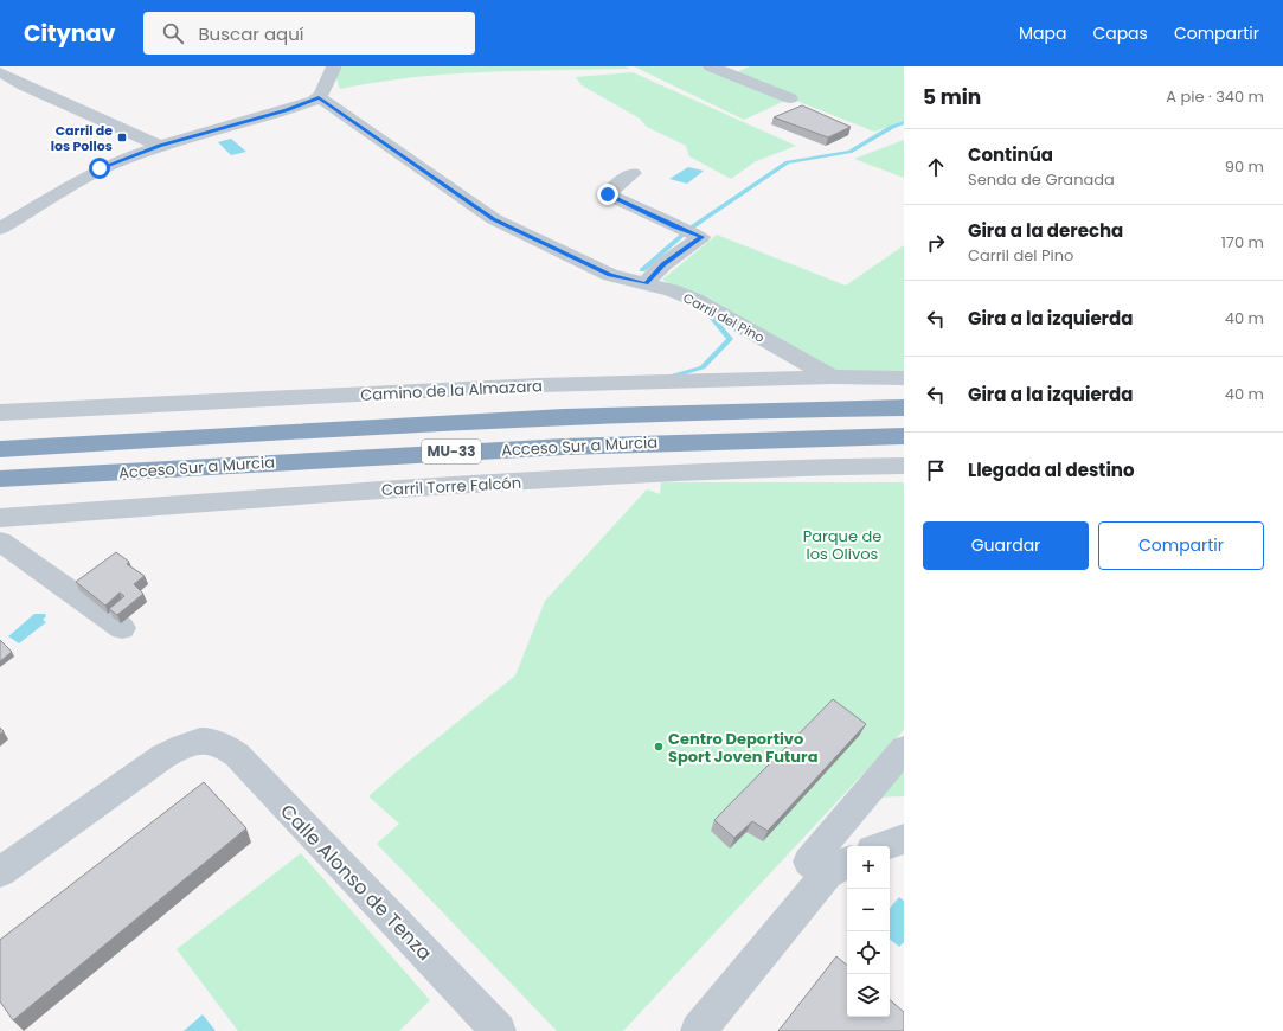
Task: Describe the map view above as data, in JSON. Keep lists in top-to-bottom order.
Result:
{
  "streets": {
    "highway": ["Acceso Sur a Murcia", "MU-33"],
    "street": [
      "Carril del Pino",
      "Camino de la Almazara",
      "Carril Torre Falcón",
      "Calle Alonso de Tenza"
    ]
  },
  "crossings": [
    ["Carril del Pino", "Camino de la Almazara"]
  ],
  "parks": ["Parque de los Olivos"],
  "places": {
    "transit": ["Carril de los Pollos"],
    "other": ["Centro Deportivo Sport Joven Futura"]
  },
  "page": {
    "header": "Citynav",
    "search": "Buscar aquí",
    "nav": ["Mapa", "Capas", "Compartir"],
    "heading": ["5 min", "A pie · 340 m"],
    "list": [
      ["Continúa", "Senda de Granada", "90 m"],
      ["Gira a la derecha", "Carril del Pino", "170 m"],
      ["Gira a la izquierda", "40 m"],
      ["Gira a la izquierda", "40 m"],
      "Llegada al destino"
    ],
    "buttons": ["Guardar", "Compartir"],
    "map_buttons": ["+", "−"]
  }
}
